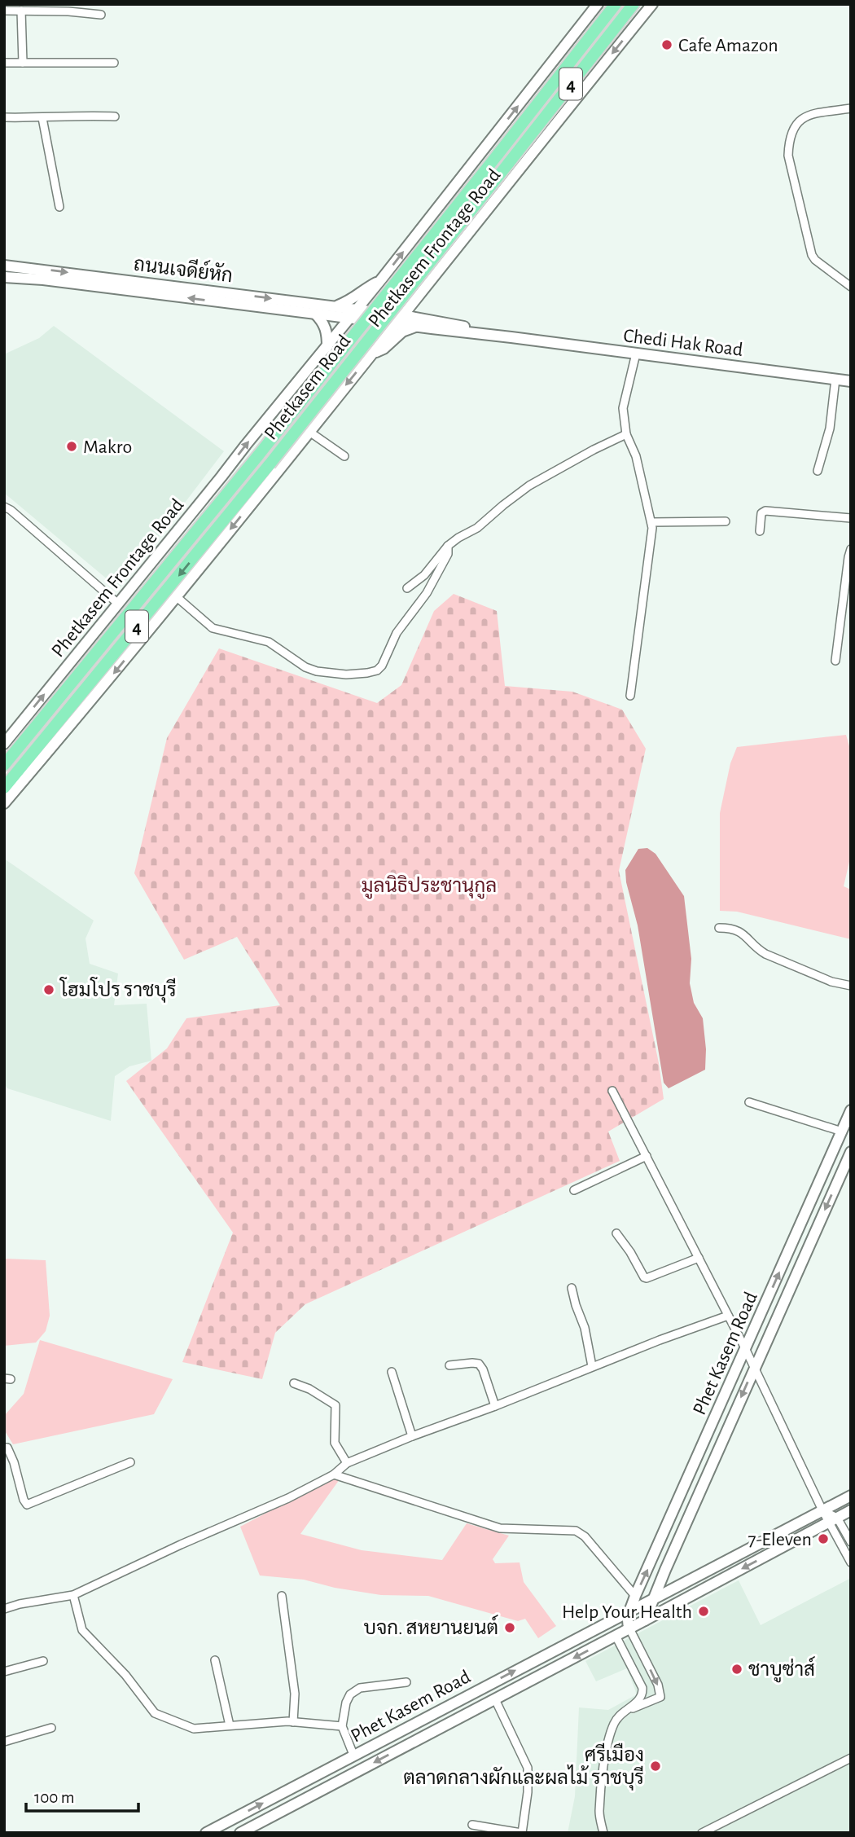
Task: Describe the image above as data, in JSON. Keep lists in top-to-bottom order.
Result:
{
  "streets": {
    "highway": ["4", "Phetkasem Road"],
    "main road": [
      "Phetkasem Frontage Road",
      "ถนนเจดีย์หัก",
      "Chedi Hak Road",
      "Phet Kasem Road"
    ]
  },
  "crossings": [
    ["Phetkasem Frontage Road", "ถนนเจดีย์หัก"],
    ["Phetkasem Frontage Road", "Chedi Hak Road"],
    ["ถนนเจดีย์หัก", "Chedi Hak Road"]
  ],
  "parks": ["มูลนิธิประชานุกูล"],
  "places": [
    "Cafe Amazon",
    "Makro",
    "โฮมโปร ราชบุรี",
    "7-Eleven",
    "Help Your Health",
    "บจก. สหยานยนต์",
    "ชาบูซ่าส์",
    "ศรีเมือง ตลาดกลางผักและผลไม้ ราชบุรี"
  ],
  "scale_bar": "100 m"
}
